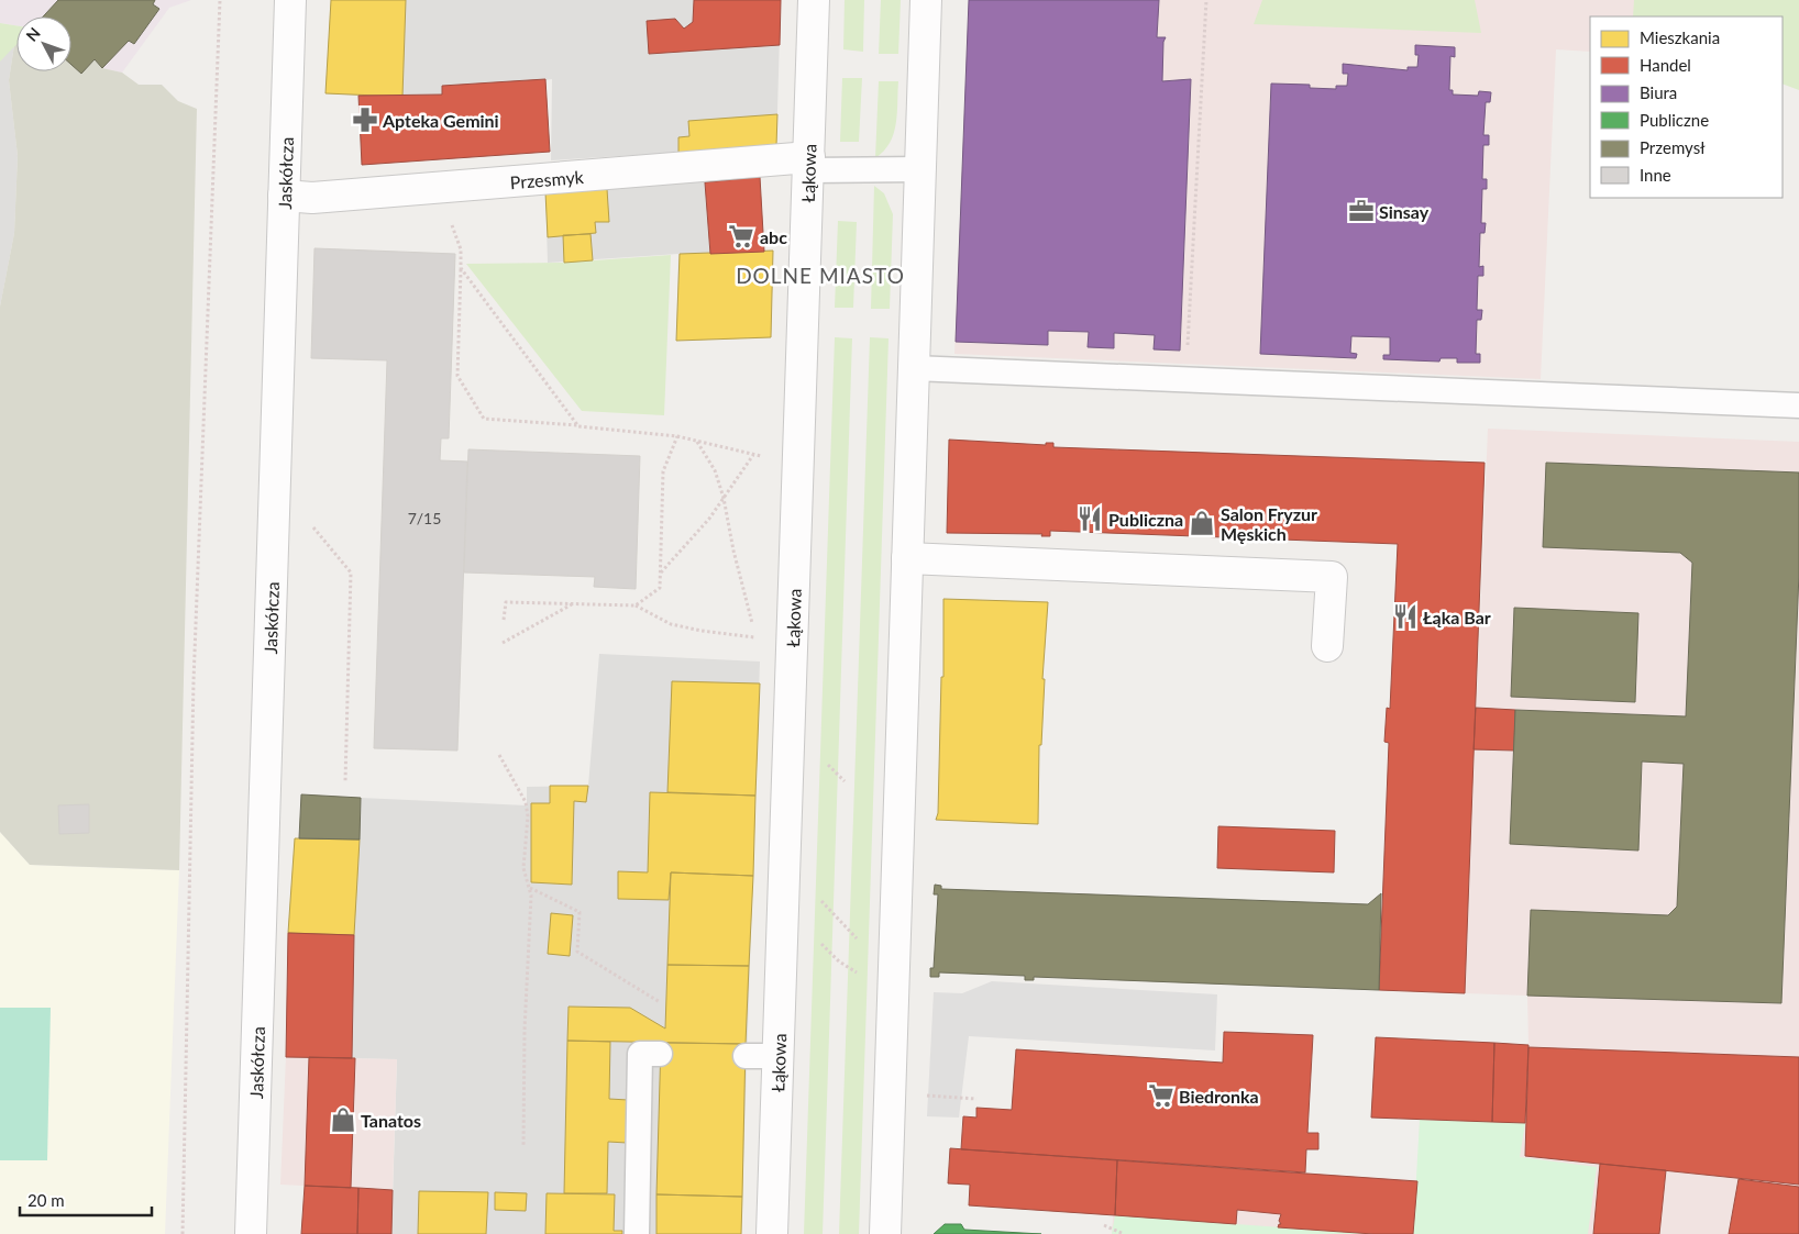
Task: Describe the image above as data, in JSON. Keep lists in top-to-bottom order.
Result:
{
  "streets": {
    "street": ["Jaskółcza", "Łąkowa", "Przesmyk"]
  },
  "crossings": [
    ["Jaskółcza", "Przesmyk"],
    ["Łąkowa", "Przesmyk"]
  ],
  "districts": ["DOLNE MIASTO"],
  "places": {
    "pharmacy": ["Apteka Gemini"],
    "office": ["Sinsay"],
    "supermarket": ["abc", "Biedronka"],
    "restaurant": ["Publiczna", "Łąka Bar"],
    "shop": ["Salon Fryzur Męskich", "Tanatos"]
  },
  "house_numbers": ["7/15"],
  "legend": [
    "Mieszkania",
    "Handel",
    "Biura",
    "Publiczne",
    "Przemysł",
    "Inne"
  ],
  "scale_bar": "20 m",
  "north": "top left"
}
